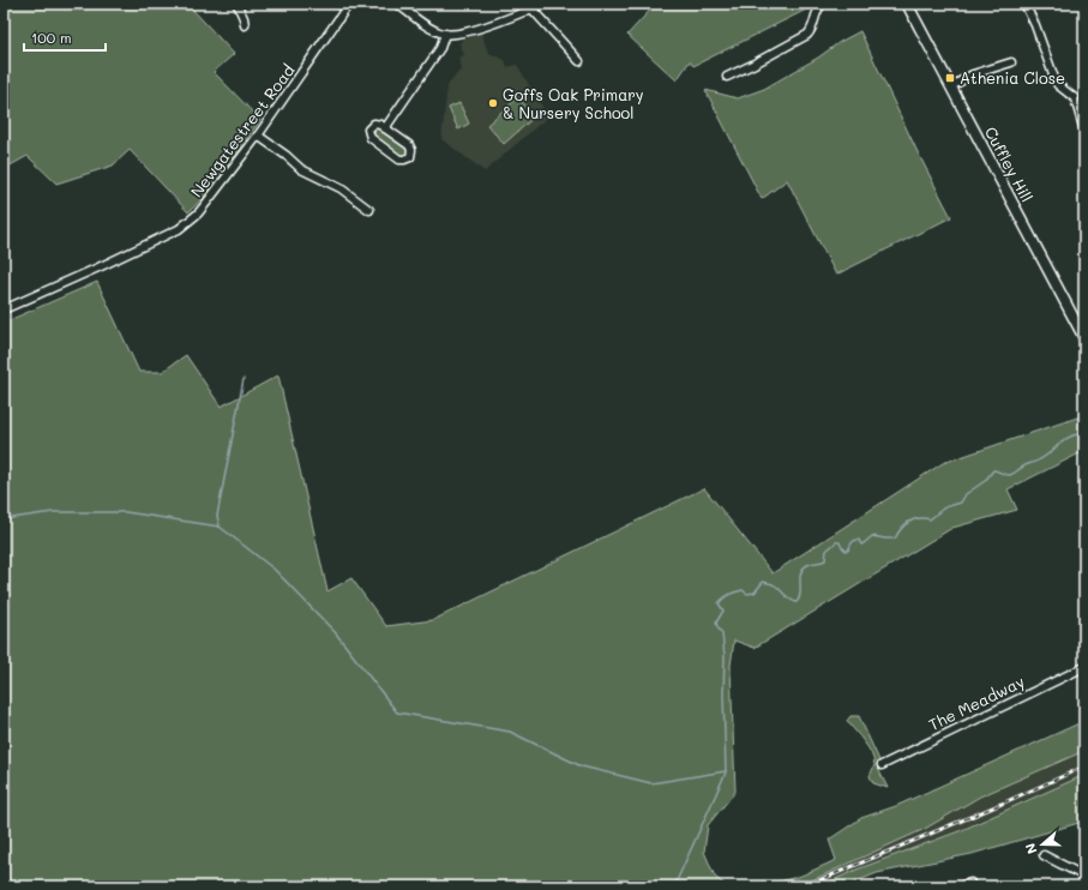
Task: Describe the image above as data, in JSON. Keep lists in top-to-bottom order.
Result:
{
  "streets": {
    "main road": ["Cuffley Hill"],
    "street": ["Newgatestreet Road", "The Meadway"]
  },
  "places": {
    "transit": ["Athenia Close"],
    "other": ["Goffs Oak Primary & Nursery School"]
  },
  "scale_bar": "100 m",
  "north": "left"
}
